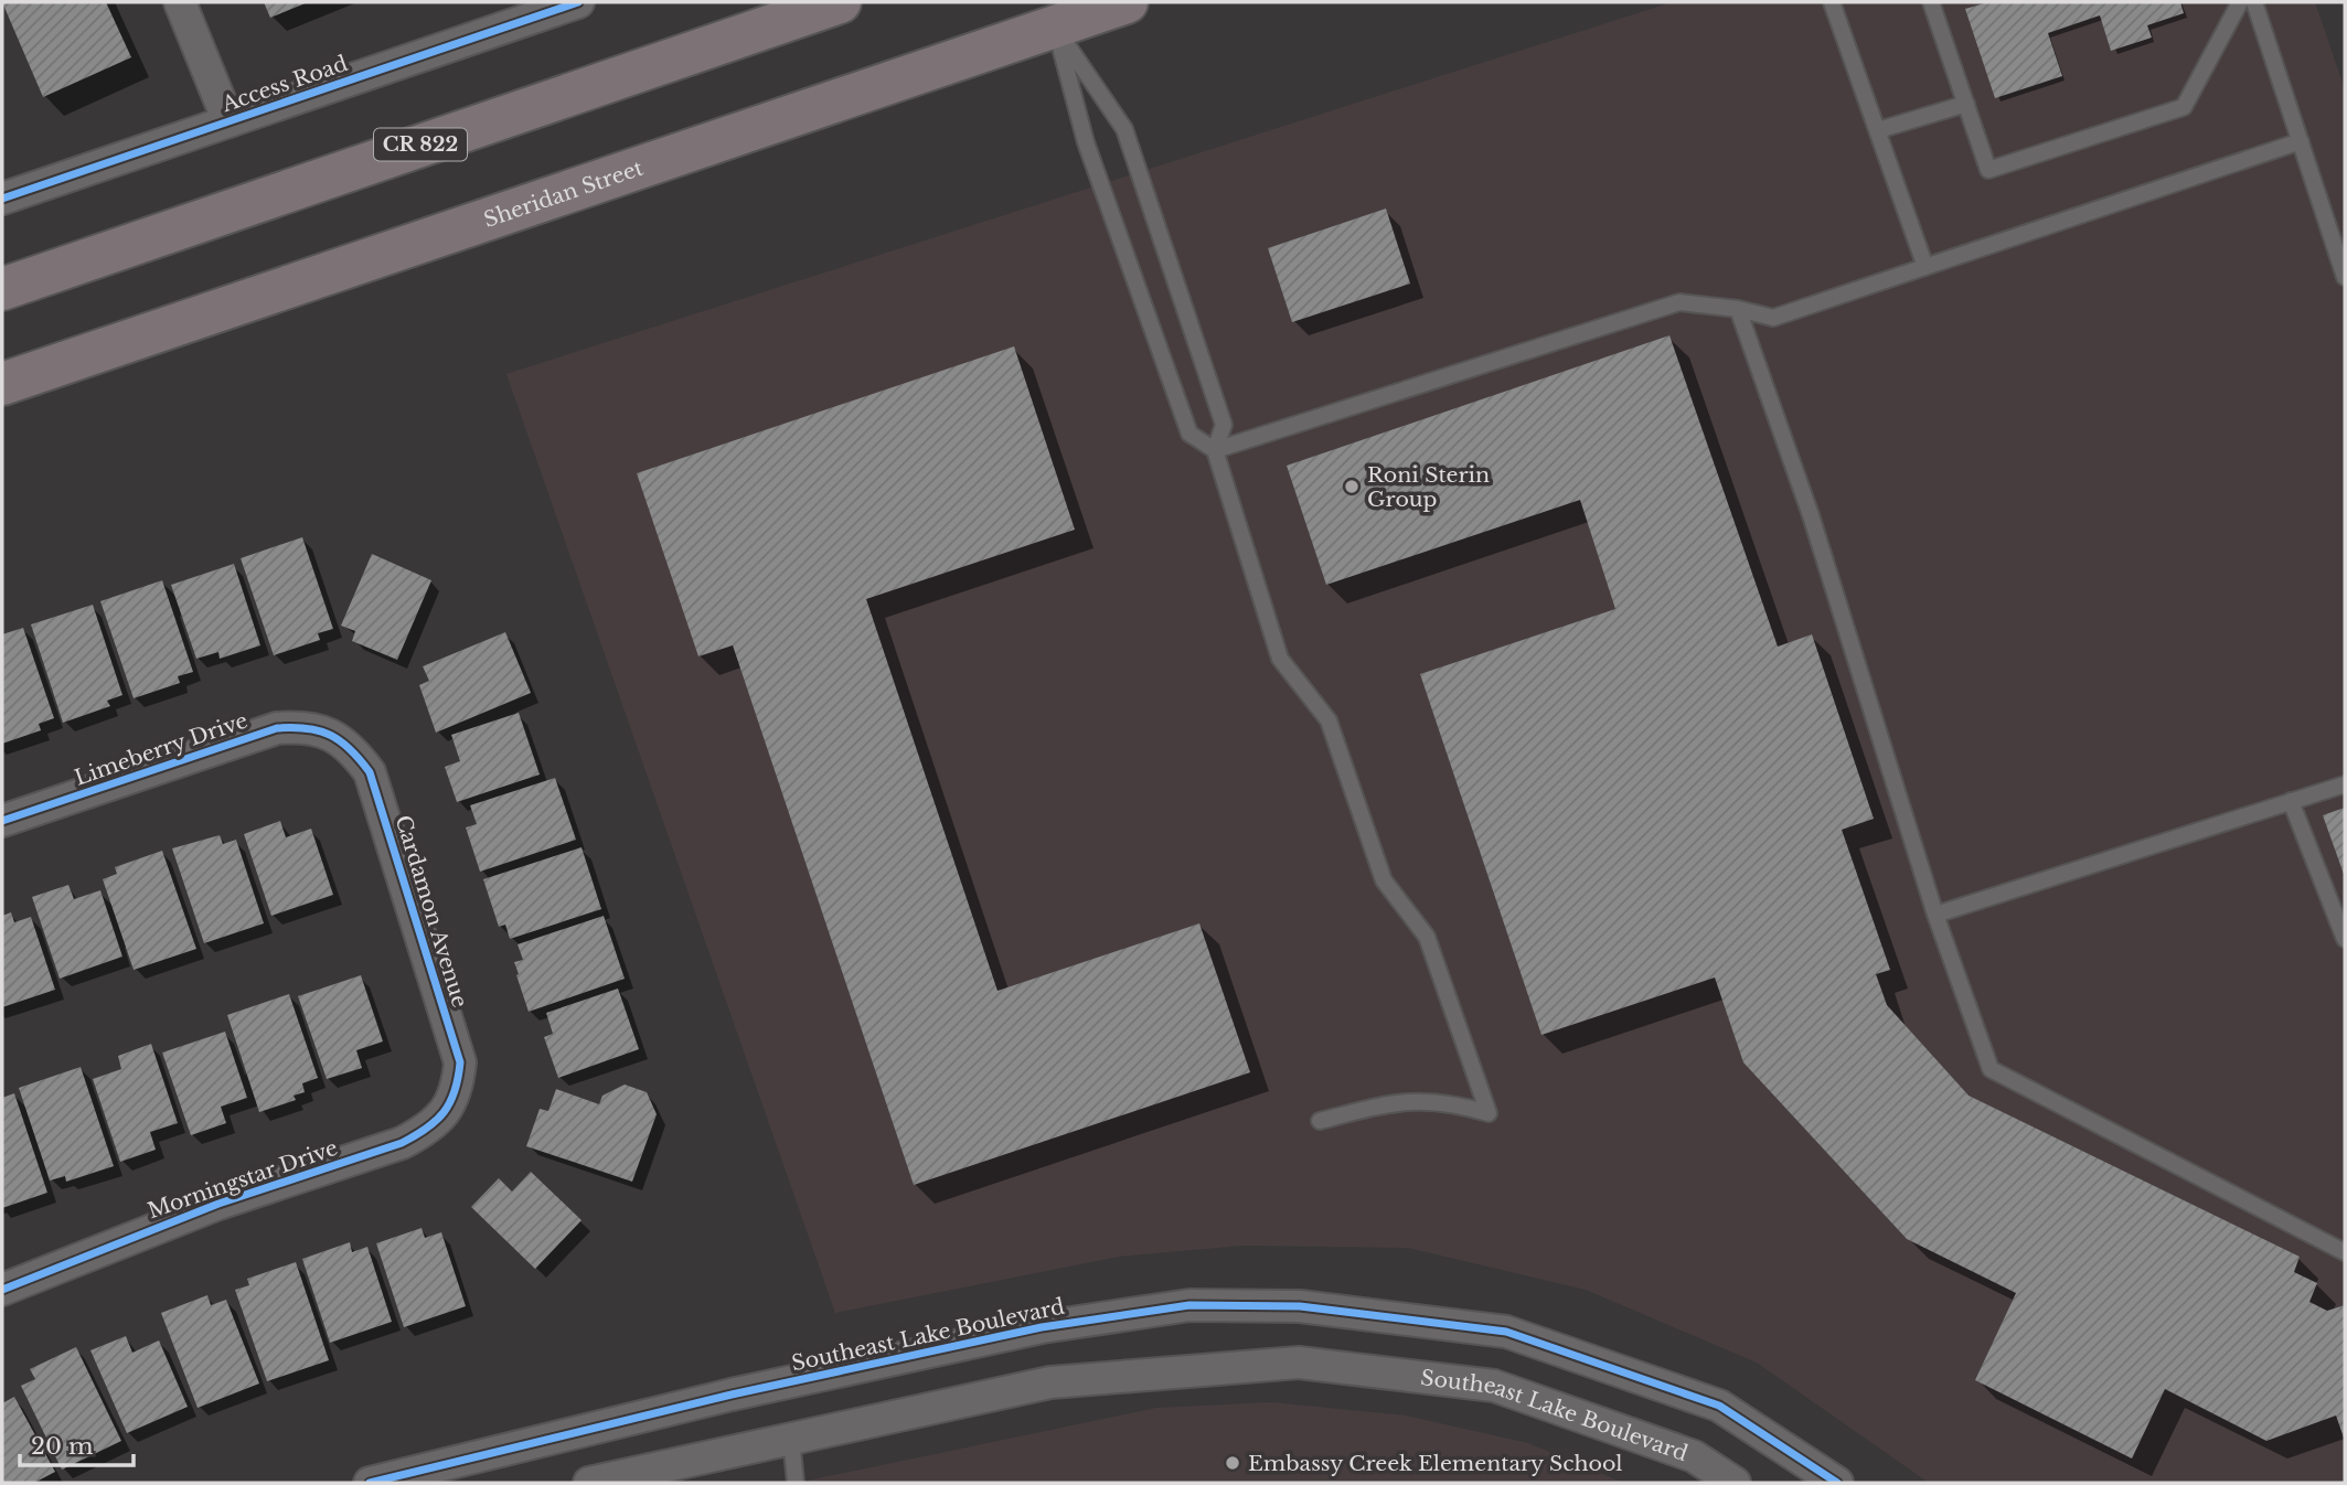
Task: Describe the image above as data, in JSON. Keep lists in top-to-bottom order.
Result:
{
  "streets": {
    "main road": ["CR 822", "Sheridan Street"],
    "street": [
      "Access Road",
      "Limeberry Drive",
      "Cardamon Avenue",
      "Morningstar Drive",
      "Southeast Lake Boulevard"
    ]
  },
  "crossings": [
    ["Limeberry Drive", "Cardamon Avenue"],
    ["Cardamon Avenue", "Morningstar Drive"]
  ],
  "places": ["Roni Sterin Group", "Embassy Creek Elementary School"],
  "scale_bar": "20 m"
}
